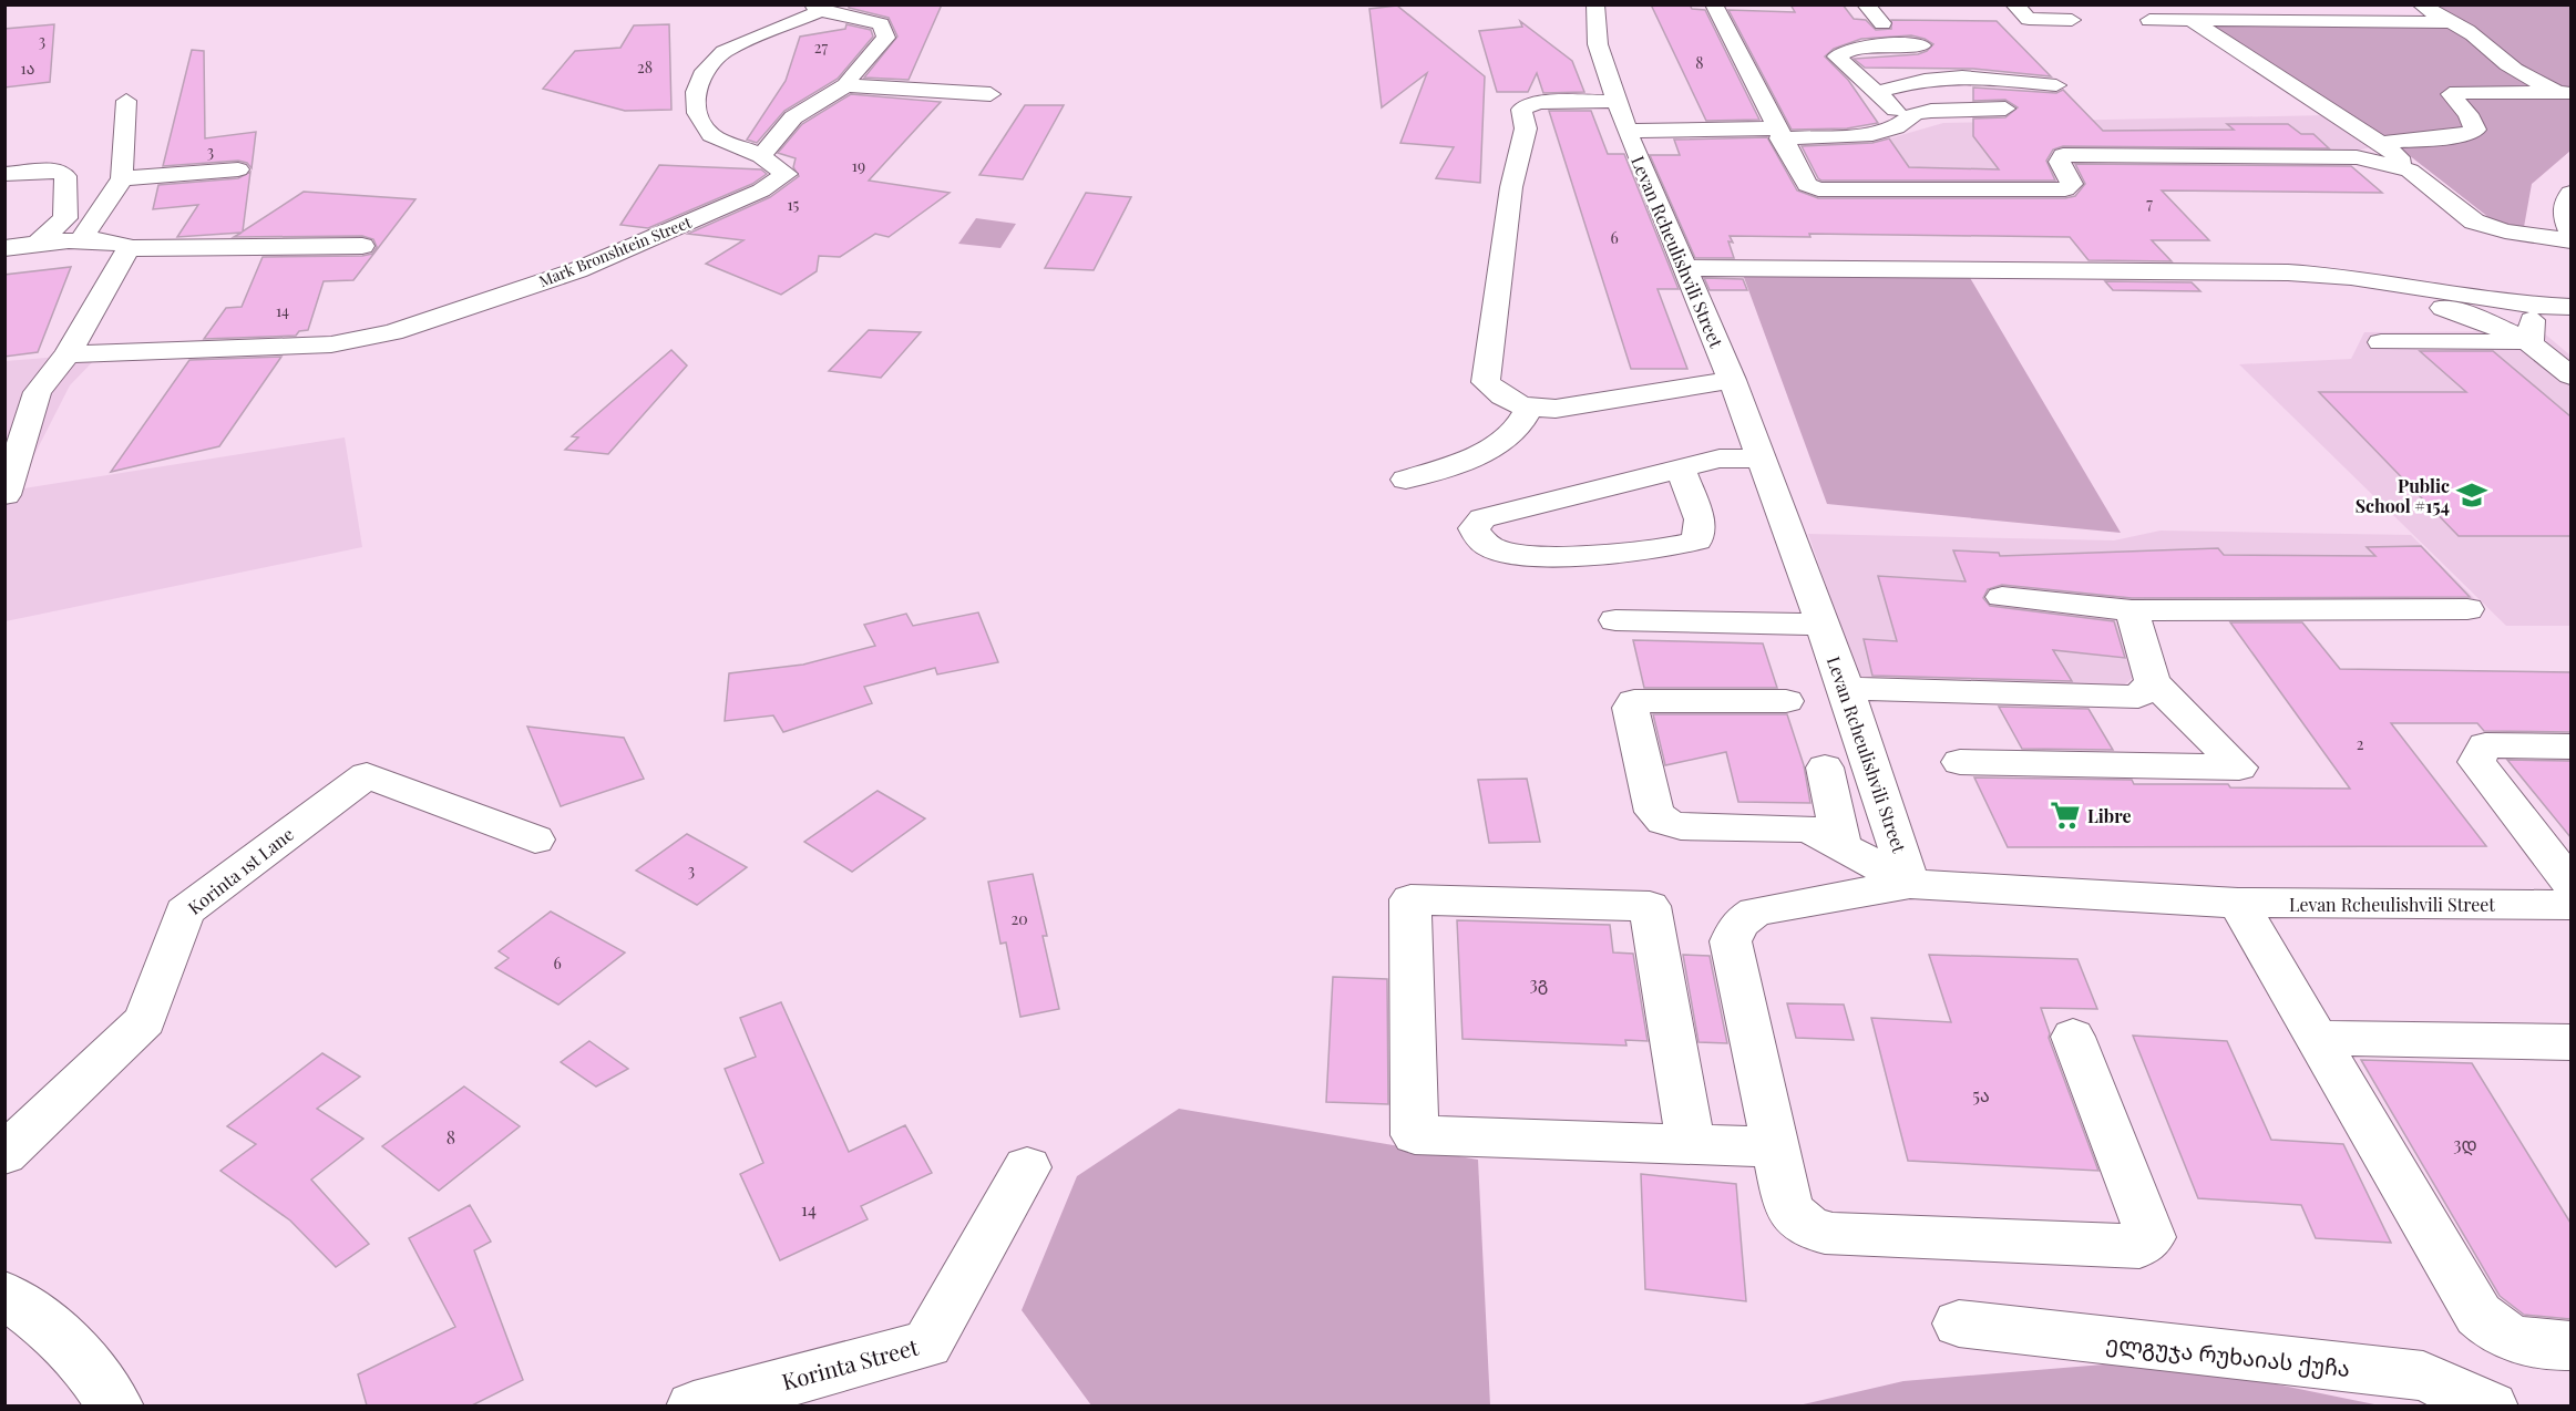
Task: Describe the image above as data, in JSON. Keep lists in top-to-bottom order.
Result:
{
  "streets": {
    "street": [
      "Mark Bronshtein Street",
      "Levan Rcheulishvili Street",
      "Korinta 1st Lane",
      "ელგუჯა რუხაიას ქუჩა",
      "Korinta Street"
    ]
  },
  "places": {
    "school or university": ["Public School #154"],
    "supermarket": ["Libre"]
  },
  "house_numbers": [
    "3",
    "27",
    "8",
    "28",
    "1ა",
    "3",
    "19",
    "7",
    "15",
    "6",
    "14",
    "2",
    "3",
    "20",
    "6",
    "3გ",
    "5ა",
    "8",
    "3დ",
    "14"
  ]
}
